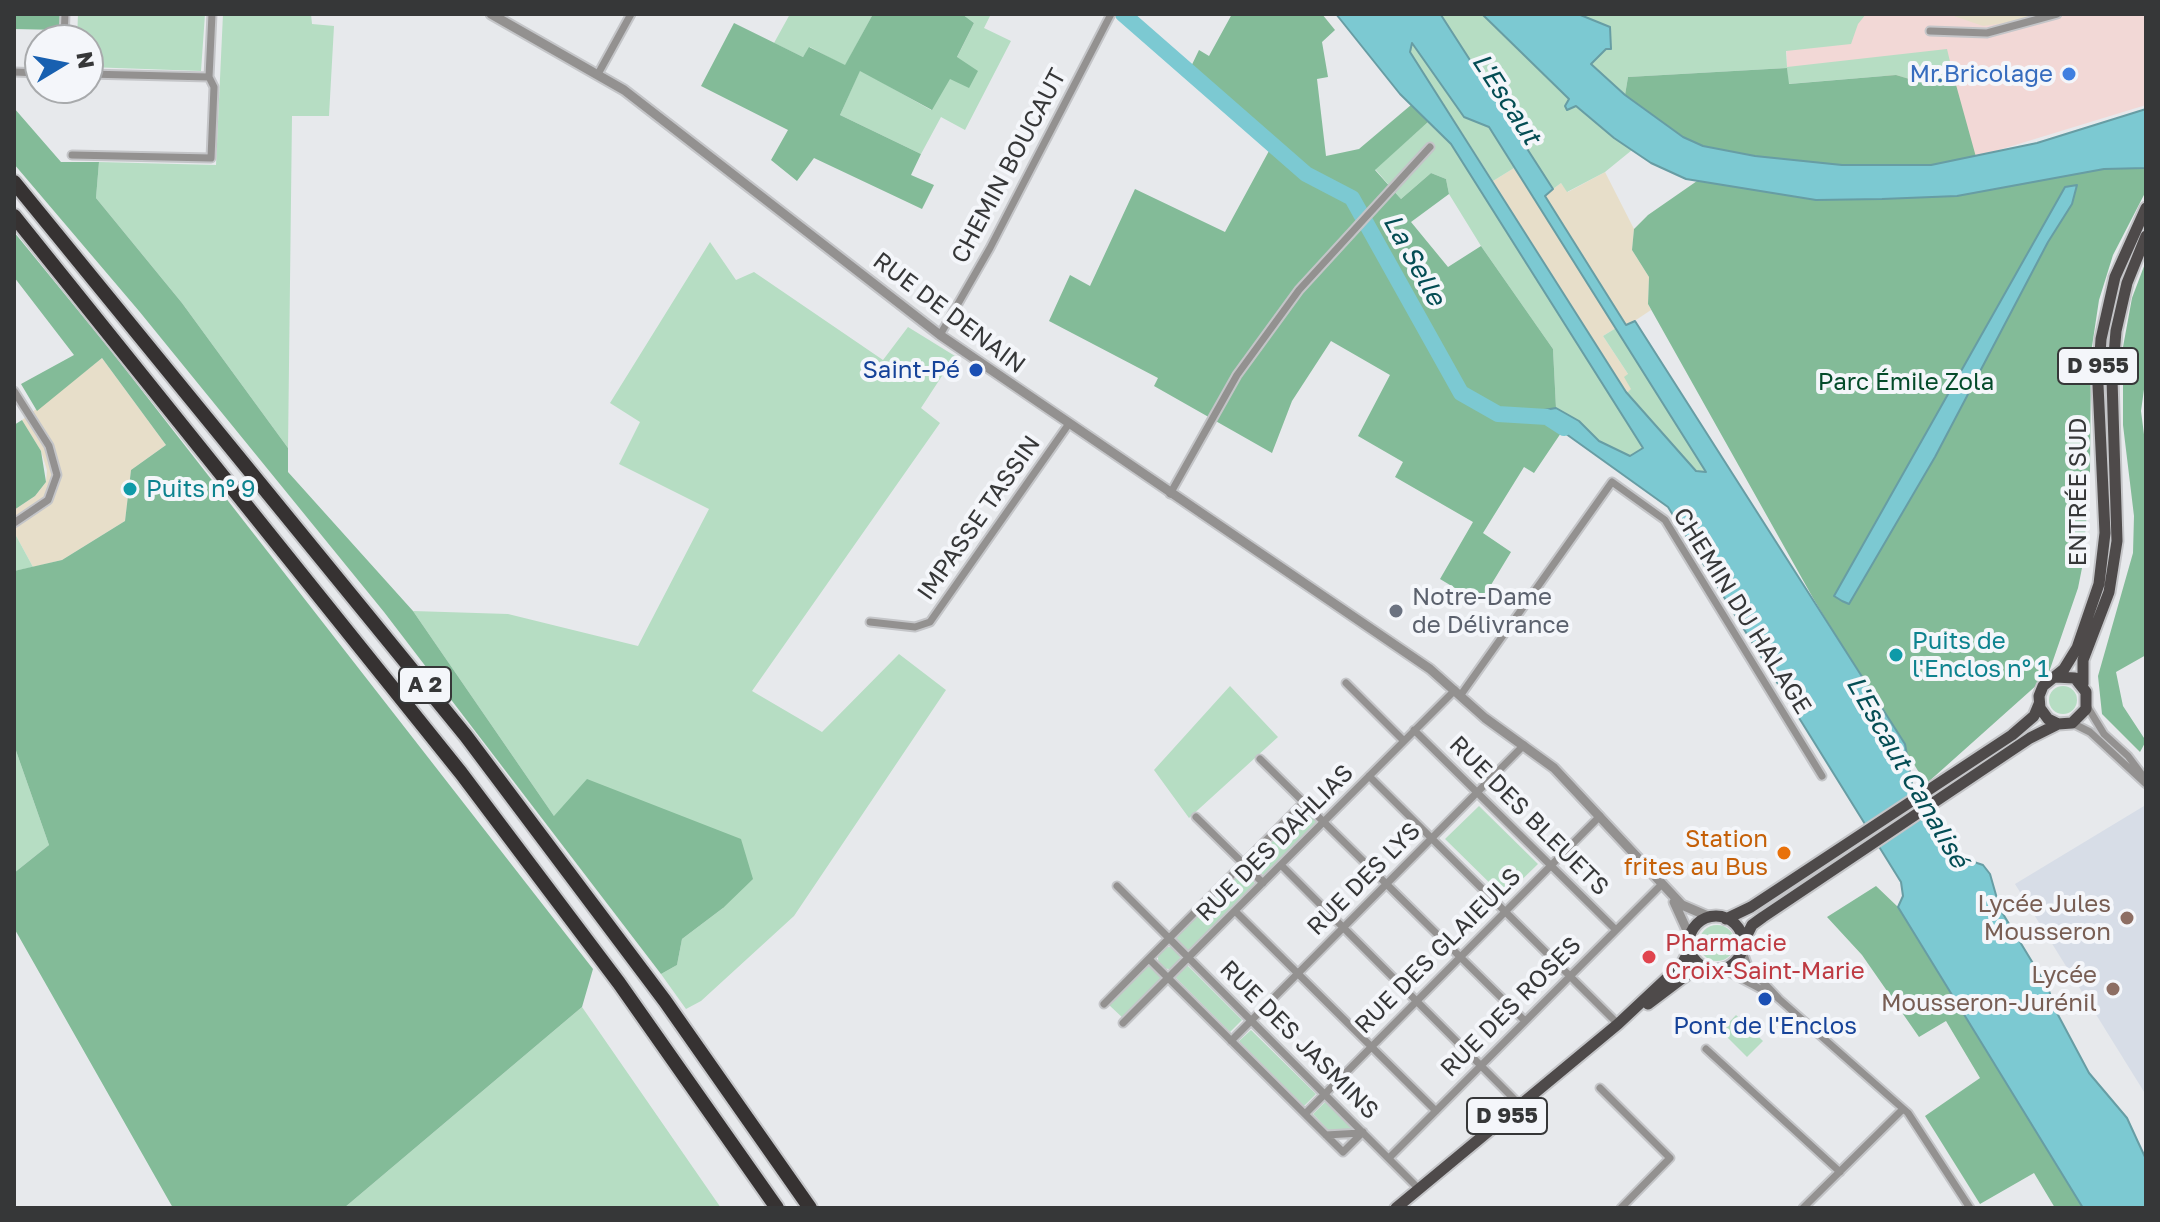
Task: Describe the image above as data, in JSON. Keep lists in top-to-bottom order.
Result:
{
  "streets": {
    "highway": ["A 2"],
    "main road": ["D 955", "ENTRÉE SUD"],
    "street": [
      "CHEMIN BOUCAUT",
      "RUE DE DENAIN",
      "IMPASSE TASSIN",
      "CHEMIN DU HALAGE",
      "RUE DES BLEUETS",
      "RUE DES DAHLIAS",
      "RUE DES LYS",
      "RUE DES GLAIEULS",
      "RUE DES ROSES",
      "RUE DES JASMINS"
    ]
  },
  "crossings": [
    ["CHEMIN BOUCAUT", "RUE DE DENAIN"],
    ["RUE DE DENAIN", "IMPASSE TASSIN"],
    ["RUE DE DENAIN", "RUE DES DAHLIAS"],
    ["RUE DE DENAIN", "RUE DES LYS"],
    ["RUE DE DENAIN", "RUE DES GLAIEULS"],
    ["RUE DE DENAIN", "RUE DES ROSES"],
    ["D 955", "RUE DES JASMINS"],
    ["CHEMIN DU HALAGE", "RUE DES DAHLIAS"],
    ["RUE DES BLEUETS", "RUE DES DAHLIAS"],
    ["RUE DES BLEUETS", "RUE DES LYS"],
    ["RUE DES BLEUETS", "RUE DES GLAIEULS"],
    ["RUE DES BLEUETS", "RUE DES ROSES"],
    ["RUE DES DAHLIAS", "RUE DES JASMINS"],
    ["RUE DES LYS", "RUE DES JASMINS"],
    ["RUE DES GLAIEULS", "RUE DES JASMINS"],
    ["RUE DES ROSES", "RUE DES JASMINS"]
  ],
  "water": ["L'Escaut", "La Selle", "L'Escaut Canalisé"],
  "parks": ["Parc Émile Zola"],
  "places": [
    "Mr.Bricolage",
    "Saint-Pé",
    "Puits n° 9",
    "Notre-Dame de Délivrance",
    "Puits de l'Enclos n° 1",
    "Station frites au Bus",
    "Lycée Jules Mousseron",
    "Pharmacie Croix-Saint-Marie",
    "Lycée Mousseron-Jurénil",
    "Pont de l'Enclos"
  ],
  "north": "right"
}
